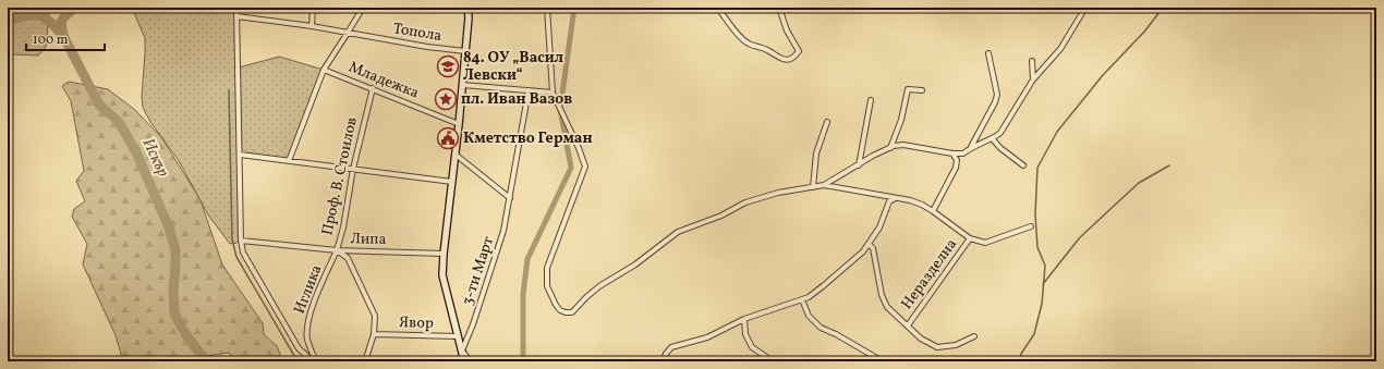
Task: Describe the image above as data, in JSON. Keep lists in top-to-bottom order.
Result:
{
  "streets": {
    "street": [
      "Топола",
      "Младежка",
      "Проф. В. Стоилов",
      "Липа",
      "3-ти Март",
      "Неразделна",
      "Иглика",
      "Явор"
    ]
  },
  "crossings": [
    ["Младежка", "Проф. В. Стоилов"],
    ["Проф. В. Стоилов", "Липа"],
    ["Проф. В. Стоилов", "Иглика"],
    ["Проф. В. Стоилов", "Явор"],
    ["Липа", "Иглика"]
  ],
  "water": ["Искър"],
  "places": {
    "school or university": ["84. ОУ „Васил Левски“"],
    "place": ["пл. Иван Вазов"],
    "public building": ["Кметство Герман"]
  },
  "scale_bar": "100 m"
}
